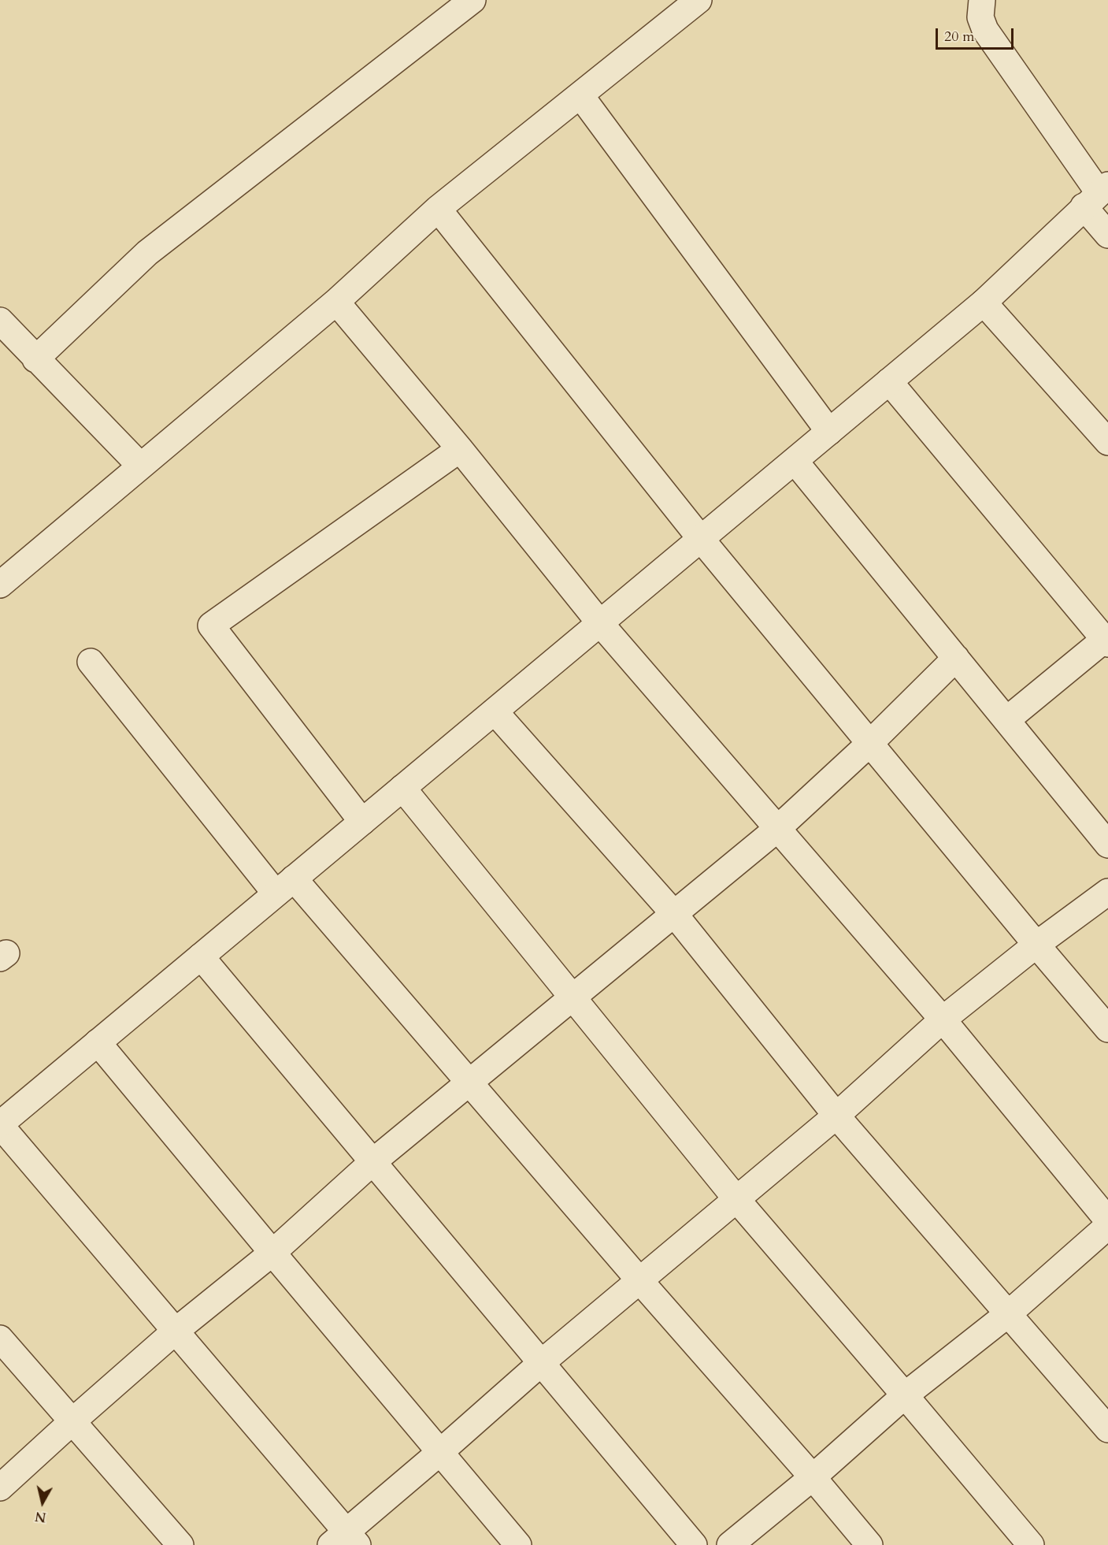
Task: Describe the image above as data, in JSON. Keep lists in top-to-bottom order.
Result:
{
  "scale_bar": "20 m",
  "north": "bottom"
}
